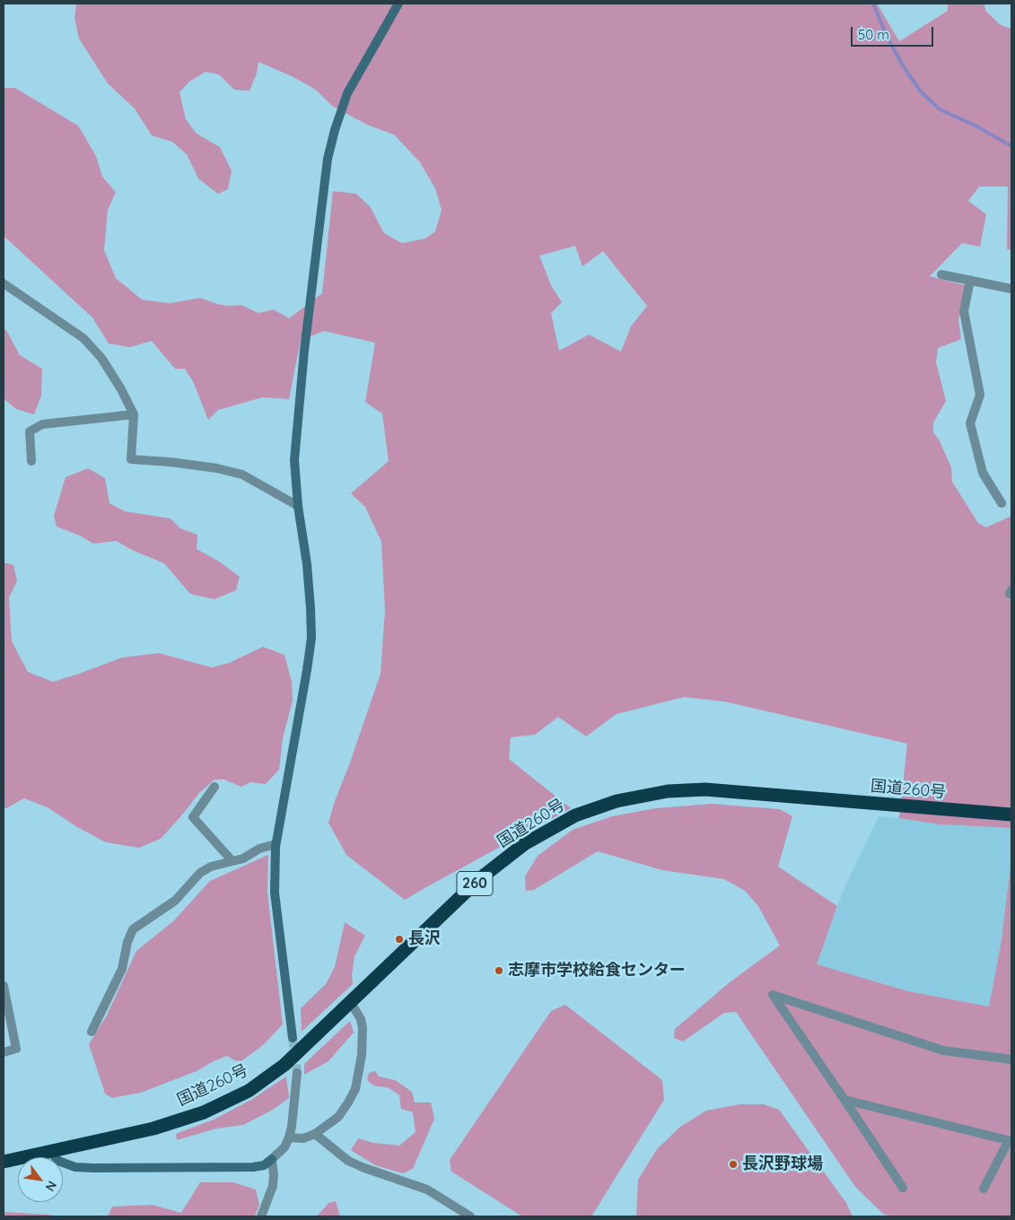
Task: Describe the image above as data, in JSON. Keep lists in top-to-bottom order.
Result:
{
  "streets": {
    "highway": ["国道260号", "260"]
  },
  "places": ["長沢", "志摩市学校給食センター", "長沢野球場"],
  "scale_bar": "50 m",
  "north": "bottom right"
}
